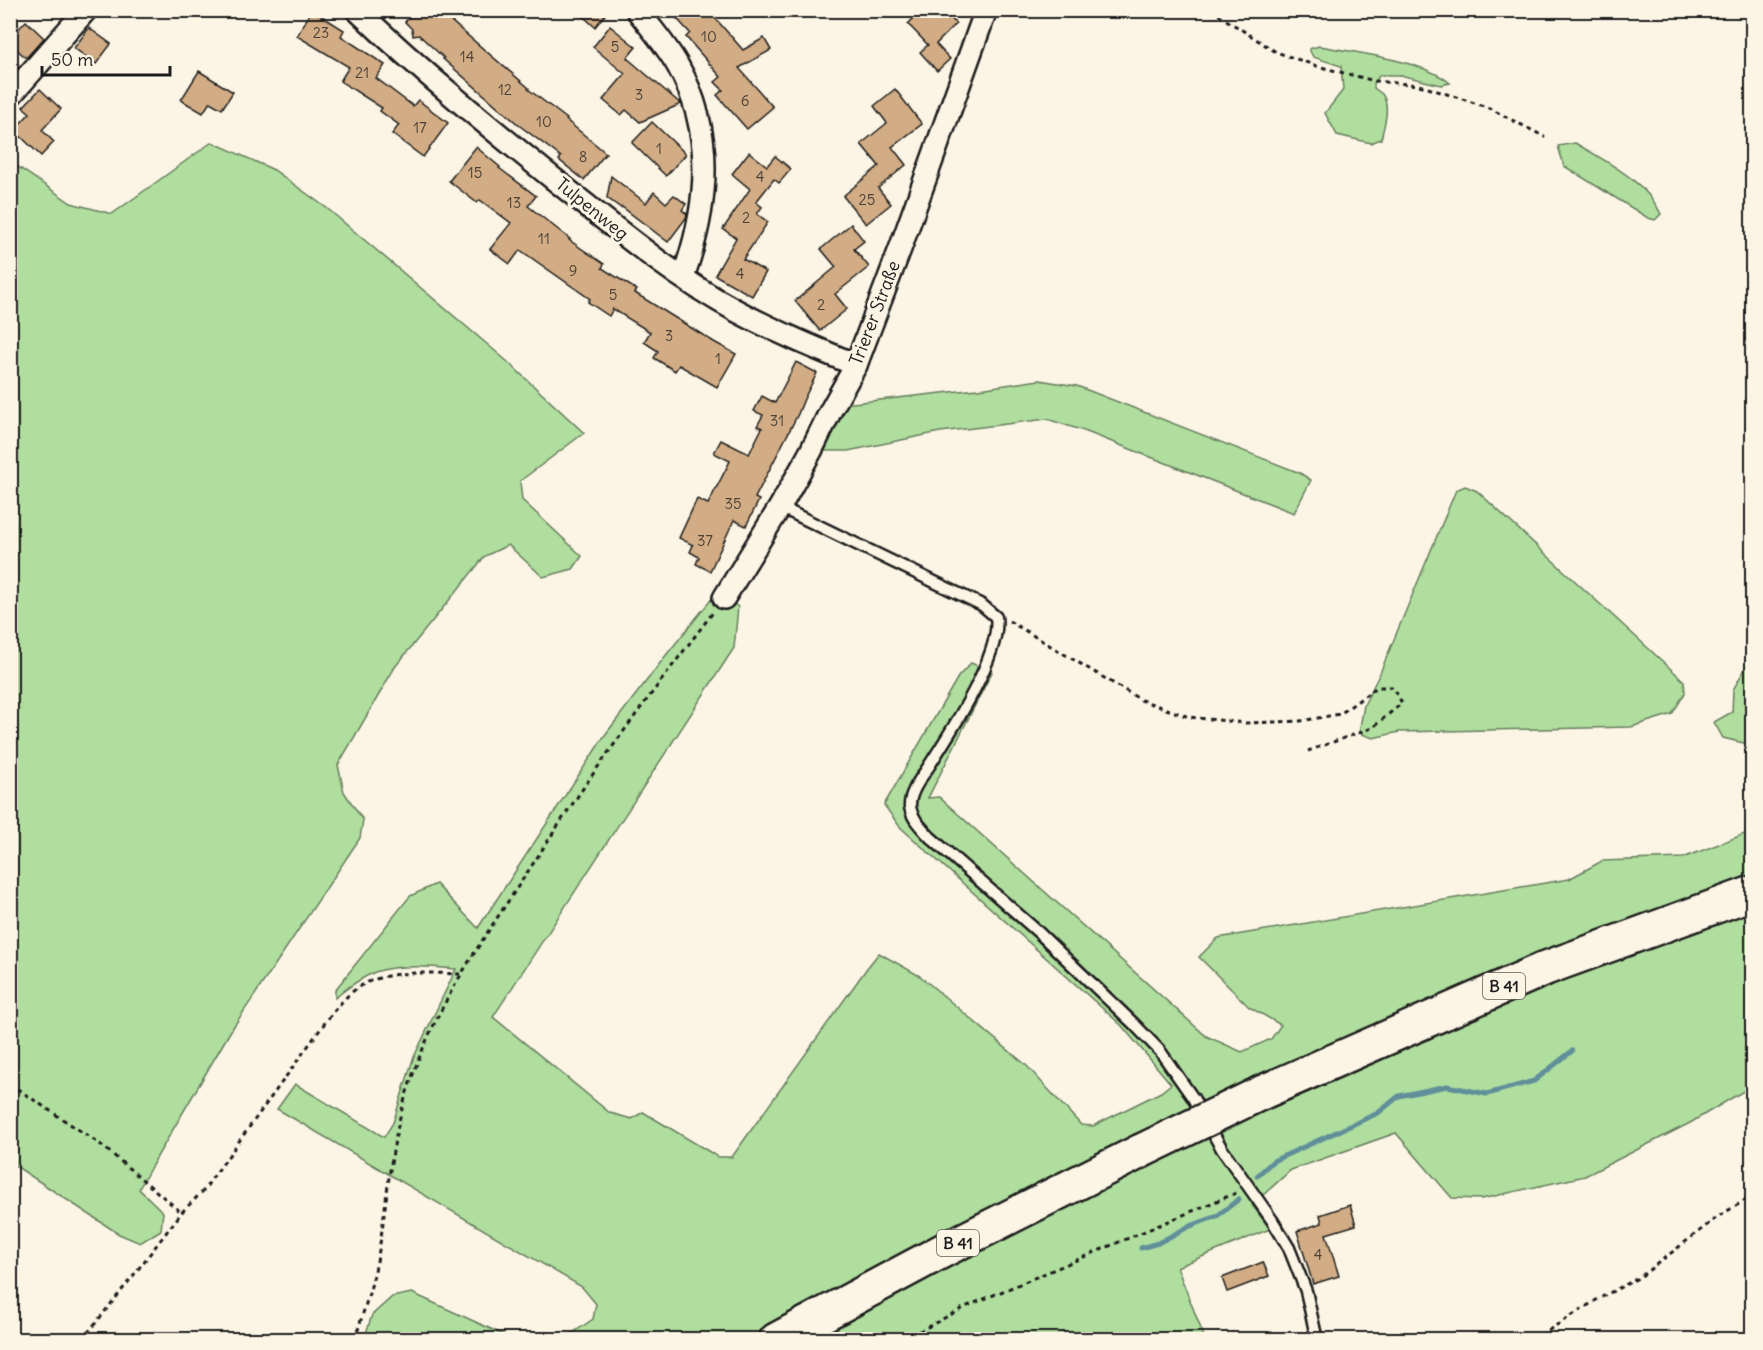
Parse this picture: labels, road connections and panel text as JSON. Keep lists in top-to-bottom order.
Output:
{
  "streets": {
    "highway": ["B 41"],
    "street": ["Tulpenweg", "Trierer Straße"]
  },
  "crossings": [
    ["Tulpenweg", "Trierer Straße"]
  ],
  "house_numbers": [
    "23",
    "10",
    "5",
    "14",
    "21",
    "12",
    "3",
    "6",
    "10",
    "17",
    "1",
    "8",
    "15",
    "4",
    "25",
    "13",
    "2",
    "11",
    "9",
    "4",
    "5",
    "2",
    "3",
    "1",
    "31",
    "35",
    "37",
    "4"
  ],
  "scale_bar": "50 m"
}
